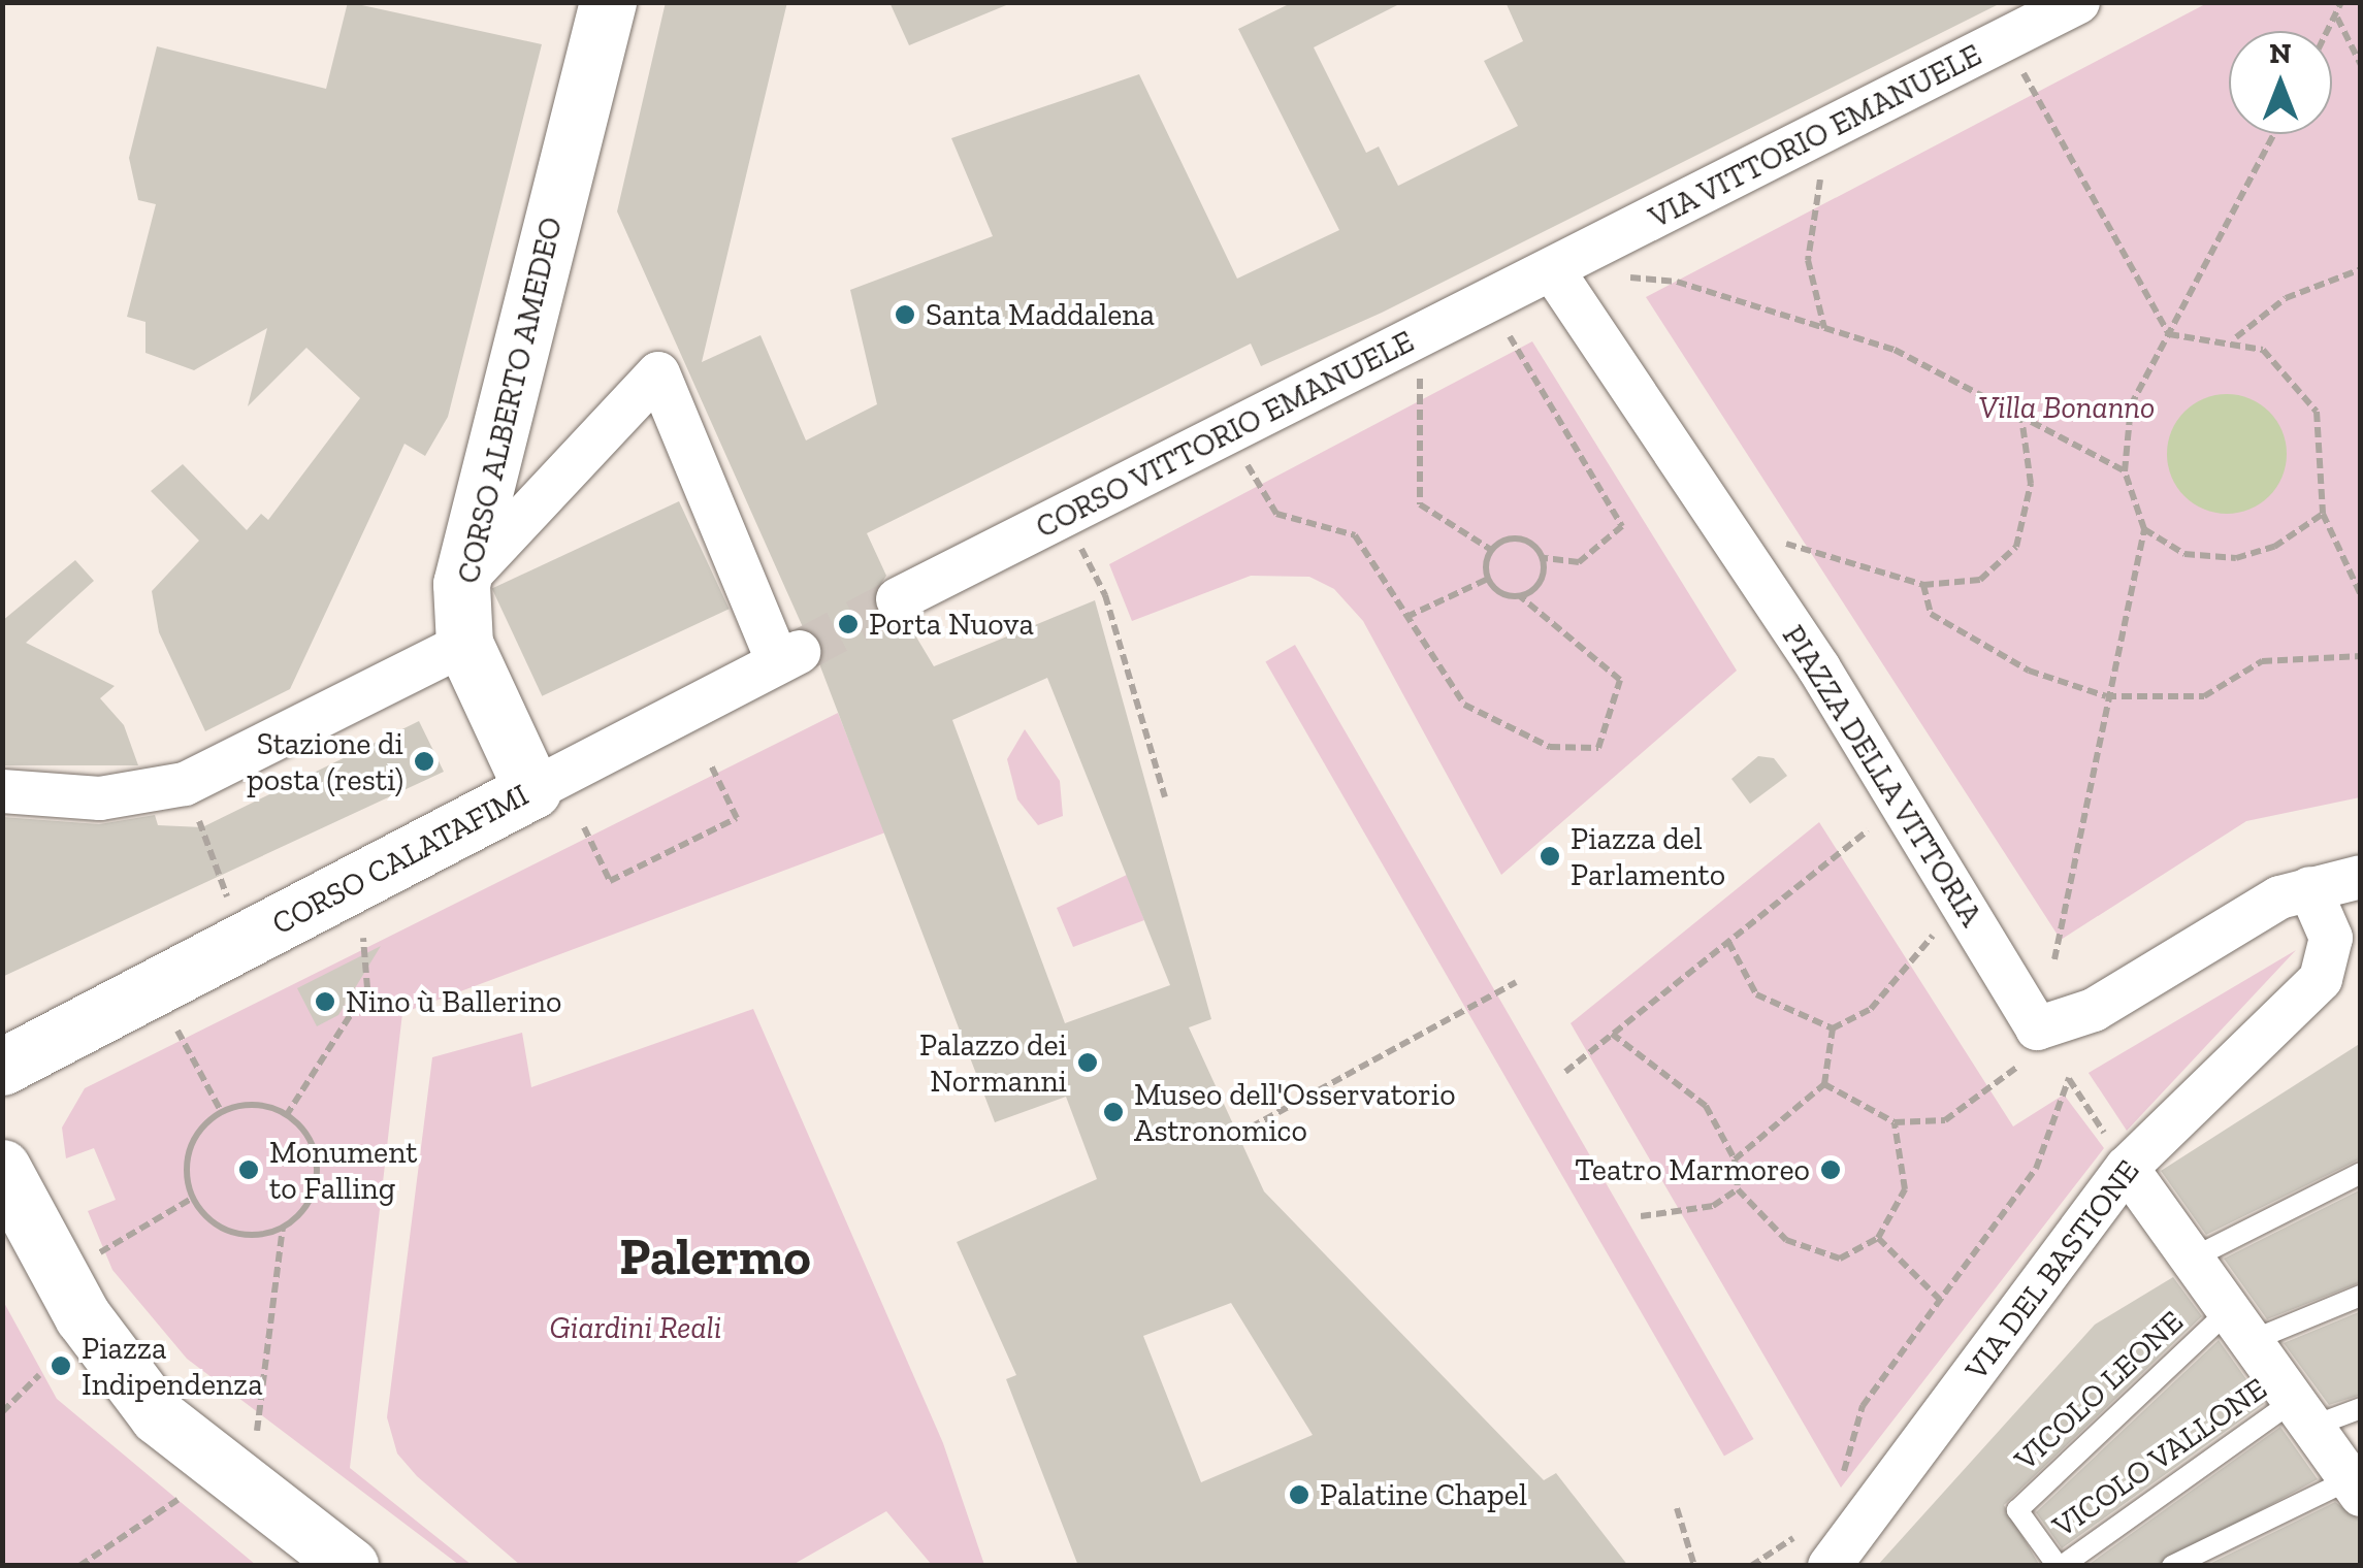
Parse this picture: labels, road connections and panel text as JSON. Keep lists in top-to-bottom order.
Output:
{
  "streets": {
    "street": [
      "VIA VITTORIO EMANUELE",
      "CORSO ALBERTO AMEDEO",
      "CORSO VITTORIO EMANUELE",
      "PIAZZA DELLA VITTORIA",
      "CORSO CALATAFIMI",
      "VIA DEL BASTIONE"
    ],
    "lane": ["VICOLO LEONE", "VICOLO VALLONE"]
  },
  "crossings": [
    ["VIA VITTORIO EMANUELE", "CORSO VITTORIO EMANUELE"],
    ["VIA VITTORIO EMANUELE", "PIAZZA DELLA VITTORIA"],
    ["CORSO ALBERTO AMEDEO", "CORSO CALATAFIMI"],
    ["CORSO VITTORIO EMANUELE", "PIAZZA DELLA VITTORIA"],
    ["PIAZZA DELLA VITTORIA", "VIA DEL BASTIONE"],
    ["VICOLO LEONE", "VICOLO VALLONE"]
  ],
  "districts": ["Palermo"],
  "parks": ["Villa Bonanno", "Giardini Reali"],
  "places": [
    "Santa Maddalena",
    "Porta Nuova",
    "Stazione di posta (resti)",
    "Piazza del Parlamento",
    "Nino ù Ballerino",
    "Palazzo dei Normanni",
    "Museo dell'Osservatorio Astronomico",
    "Monument to Falling",
    "Teatro Marmoreo",
    "Piazza Indipendenza",
    "Palatine Chapel"
  ],
  "north": "top"
}
